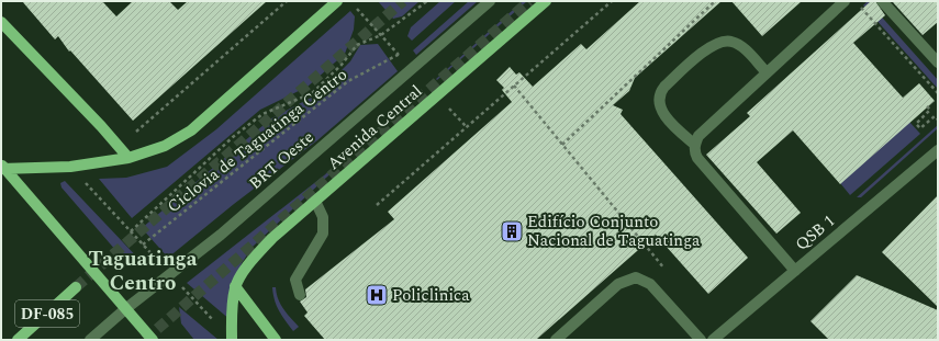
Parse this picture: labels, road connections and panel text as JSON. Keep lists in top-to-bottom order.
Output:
{
  "streets": {
    "main road": ["Avenida Central", "DF-085"],
    "street": ["BRT Oeste", "QSB 1"],
    "path": ["Ciclovia de Taguatinga Centro"]
  },
  "districts": ["Taguatinga Centro"],
  "places": {
    "building": ["Edifício Conjunto Nacional de Taguatinga"],
    "hospital": ["Policlinica"]
  }
}
